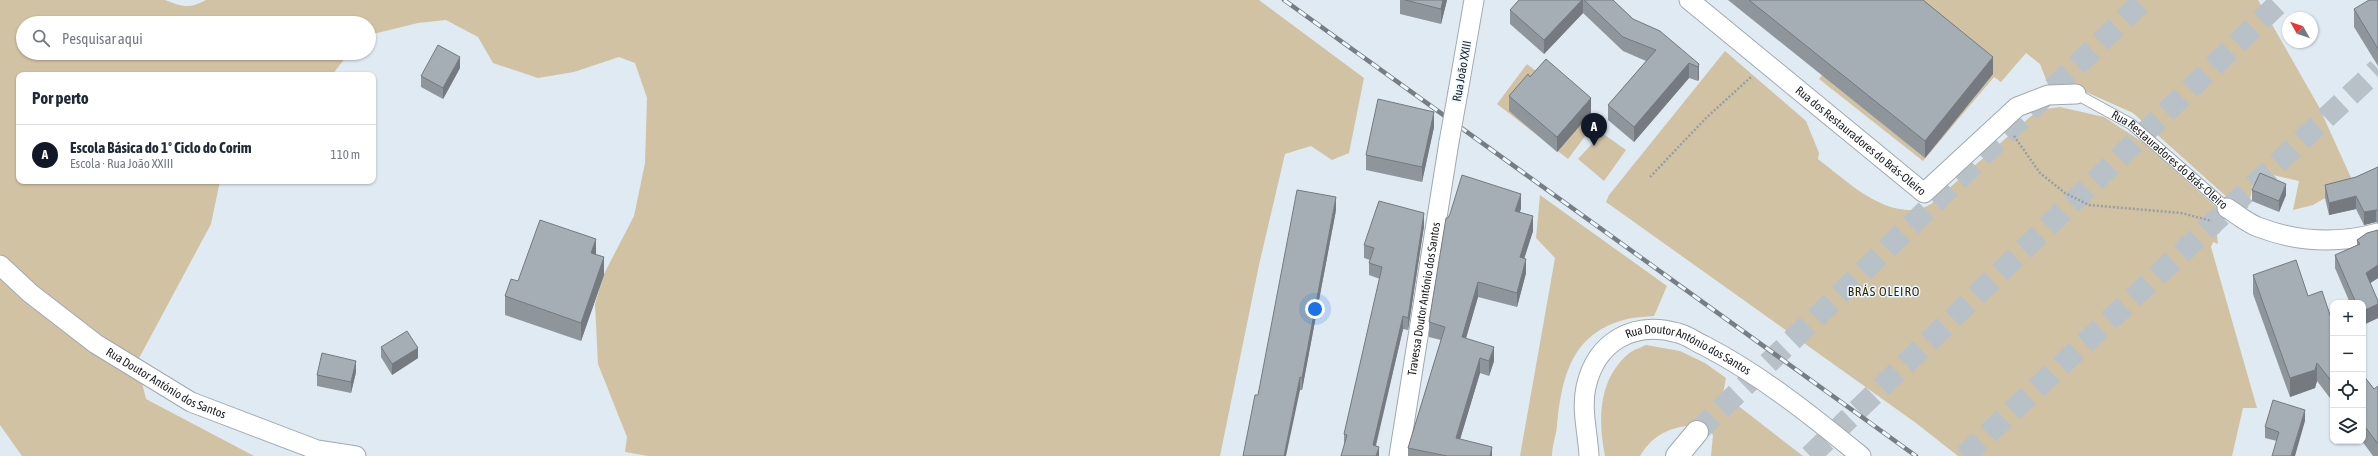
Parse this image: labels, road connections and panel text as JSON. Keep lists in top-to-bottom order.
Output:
{
  "streets": {
    "street": [
      "Rua João XXIII",
      "Rua dos Restauradores do Brás-Oleiro",
      "Rua Restauradores do Brás-Oleiro",
      "Travessa Doutor António dos Santos",
      "Rua Doutor António dos Santos"
    ]
  },
  "crossings": [
    ["Rua João XXIII", "Travessa Doutor António dos Santos"],
    ["Rua dos Restauradores do Brás-Oleiro", "Rua Restauradores do Brás-Oleiro"]
  ],
  "districts": ["BRÁS OLEIRO"],
  "north": "top left",
  "page": {
    "search": "Pesquisar aqui",
    "heading": "Por perto",
    "pins": "A",
    "list": [
      {
        "mark": "A",
        "name": "Escola Básica do 1º Ciclo do Corim",
        "note": "Escola · Rua João XXIII",
        "value": "110 m"
      }
    ],
    "map_buttons": ["+", "−"]
  }
}
